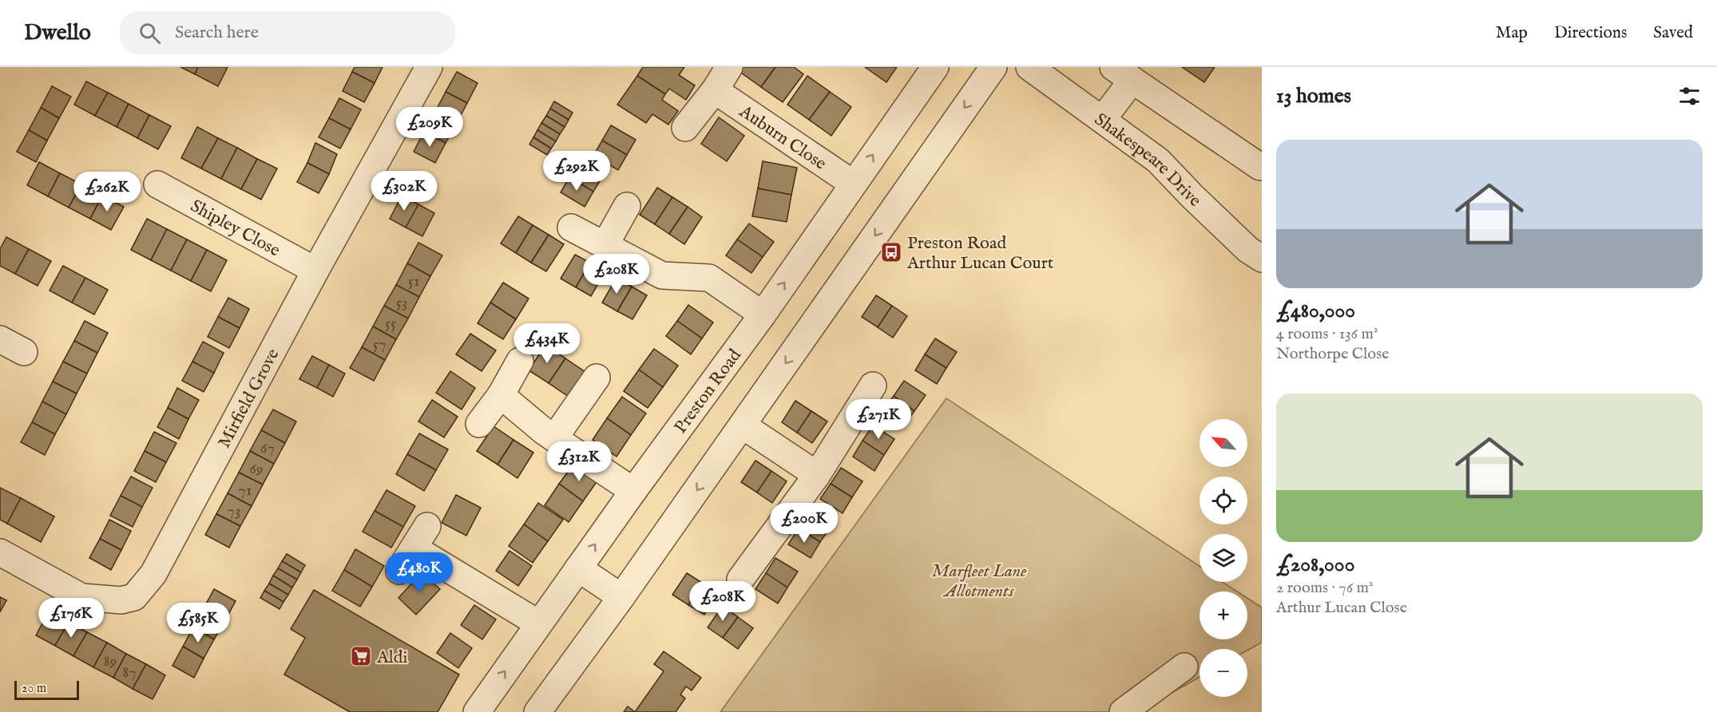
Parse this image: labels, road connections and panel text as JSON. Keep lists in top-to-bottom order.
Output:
{
  "streets": {
    "street": [
      "Auburn Close",
      "Shakespeare Drive",
      "Shipley Close",
      "Preston Road",
      "Mirfield Grove"
    ]
  },
  "crossings": [
    ["Auburn Close", "Preston Road"],
    ["Shipley Close", "Mirfield Grove"]
  ],
  "parks": ["Marfleet Lane Allotments"],
  "places": {
    "bus stop": ["Preston Road Arthur Lucan Court"],
    "supermarket": ["Aldi"]
  },
  "house_numbers": [
    "51",
    "53",
    "55",
    "57",
    "67",
    "69",
    "71",
    "73",
    "89",
    "87"
  ],
  "scale_bar": "20 m",
  "north": "top left",
  "page": {
    "header": "Dwello",
    "search": "Search here",
    "nav": ["Map", "Directions", "Saved"],
    "heading": "13 homes",
    "price": [
      "£209K",
      "£292K",
      "£302K",
      "£262K",
      "£208K",
      "£434K",
      "£271K",
      "£312K",
      "£200K",
      "£480K",
      "£208K",
      "£176K",
      "£585K"
    ],
    "list": [
      {
        "name": "£480,000",
        "note": "4 rooms · 136 m² · Northorpe Close"
      },
      {
        "name": "£208,000",
        "note": "2 rooms · 76 m² · Arthur Lucan Close"
      }
    ],
    "map_buttons": ["+", "−"],
    "scale": "20 m"
  }
}
